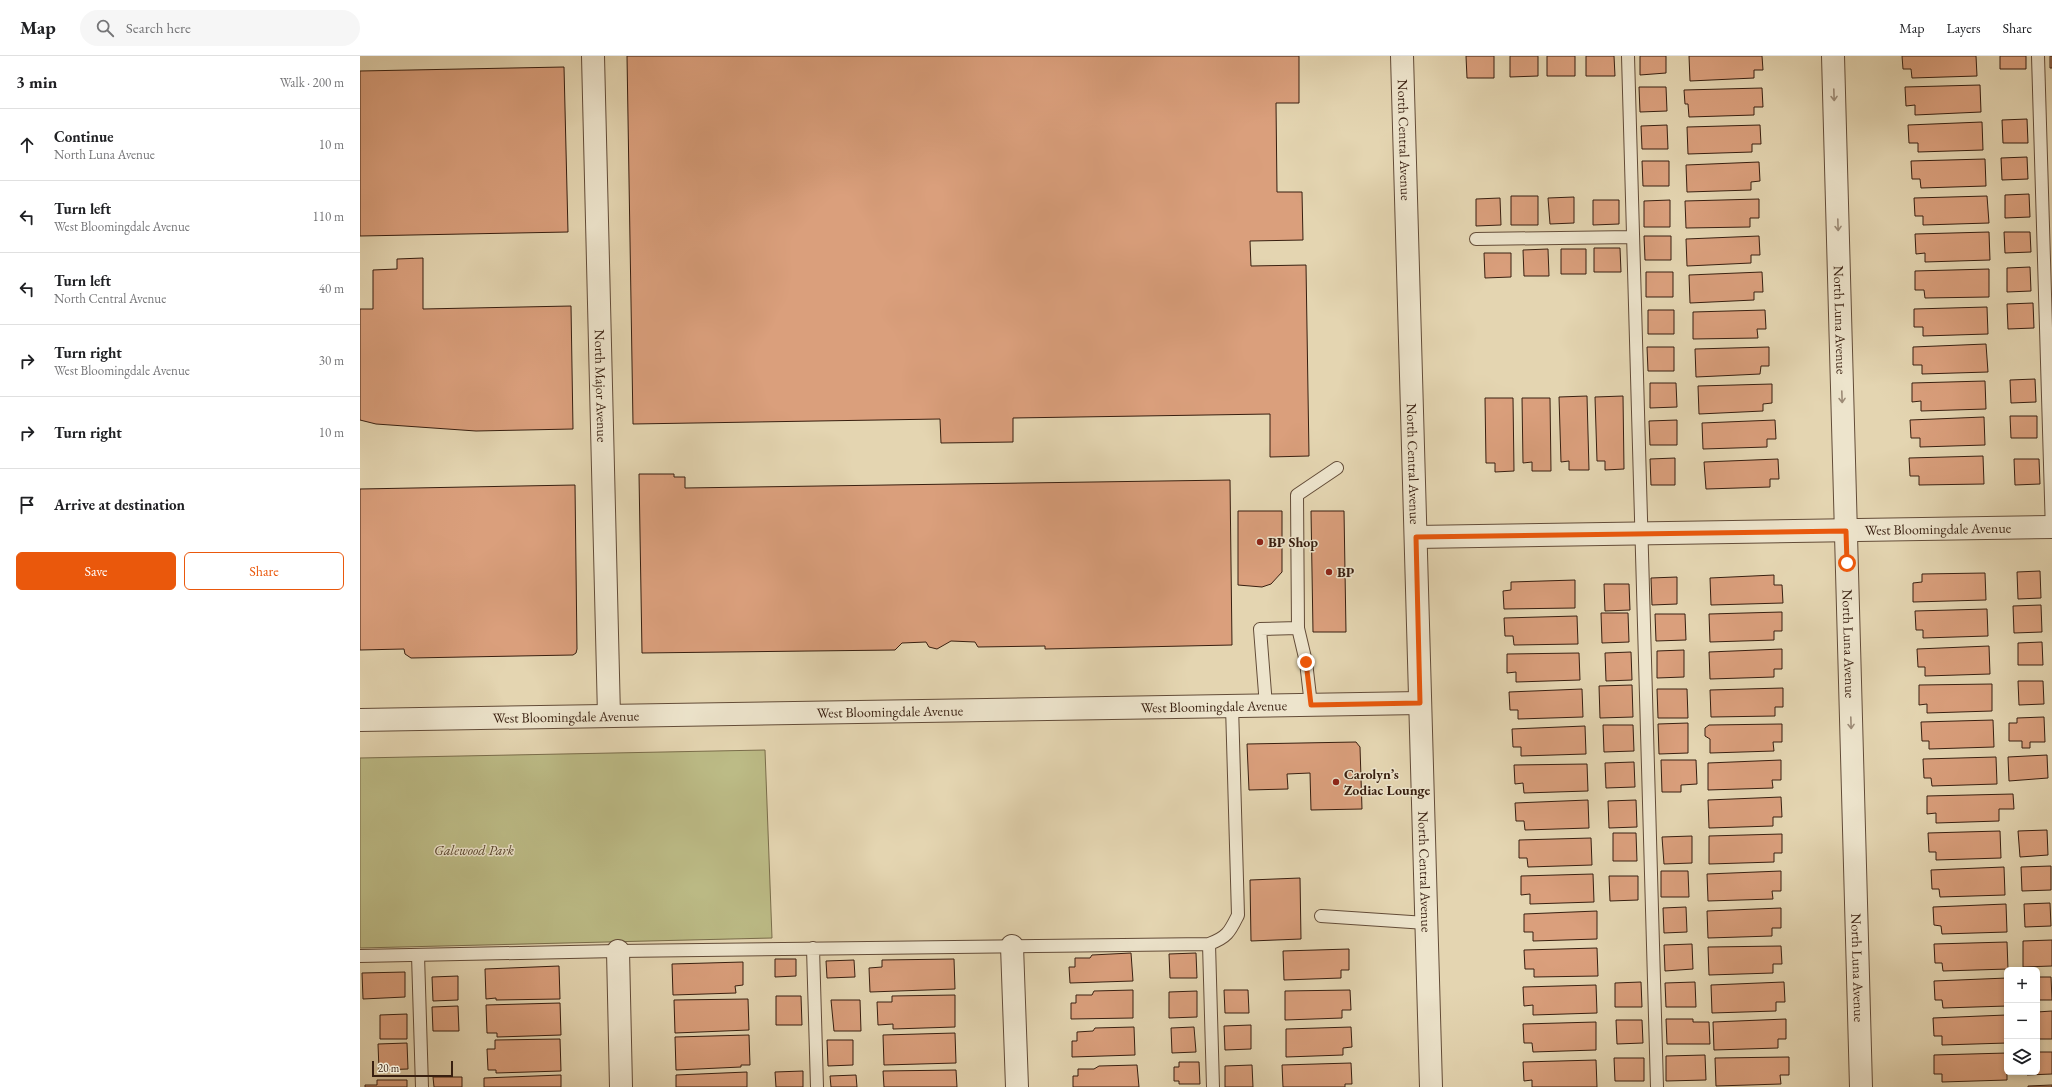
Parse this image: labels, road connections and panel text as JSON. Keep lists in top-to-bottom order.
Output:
{
  "streets": {
    "street": [
      "North Central Avenue",
      "North Luna Avenue",
      "North Major Avenue",
      "West Bloomingdale Avenue"
    ]
  },
  "crossings": [
    ["North Central Avenue", "West Bloomingdale Avenue"],
    ["North Luna Avenue", "West Bloomingdale Avenue"],
    ["North Major Avenue", "West Bloomingdale Avenue"]
  ],
  "one_way": ["North Luna Avenue"],
  "parks": ["Galewood Park"],
  "places": ["BP Shop", "BP", "Carolyn’s Zodiac Lounge"],
  "scale_bar": "20 m",
  "page": {
    "header": "Map",
    "search": "Search here",
    "nav": ["Map", "Layers", "Share"],
    "heading": ["3 min", "Walk · 200 m"],
    "list": [
      ["Continue", "North Luna Avenue", "10 m"],
      ["Turn left", "West Bloomingdale Avenue", "110 m"],
      ["Turn left", "North Central Avenue", "40 m"],
      ["Turn right", "West Bloomingdale Avenue", "30 m"],
      ["Turn right", "10 m"],
      "Arrive at destination"
    ],
    "buttons": ["Save", "Share"],
    "map_buttons": ["+", "−"],
    "scale": "20 m"
  }
}
